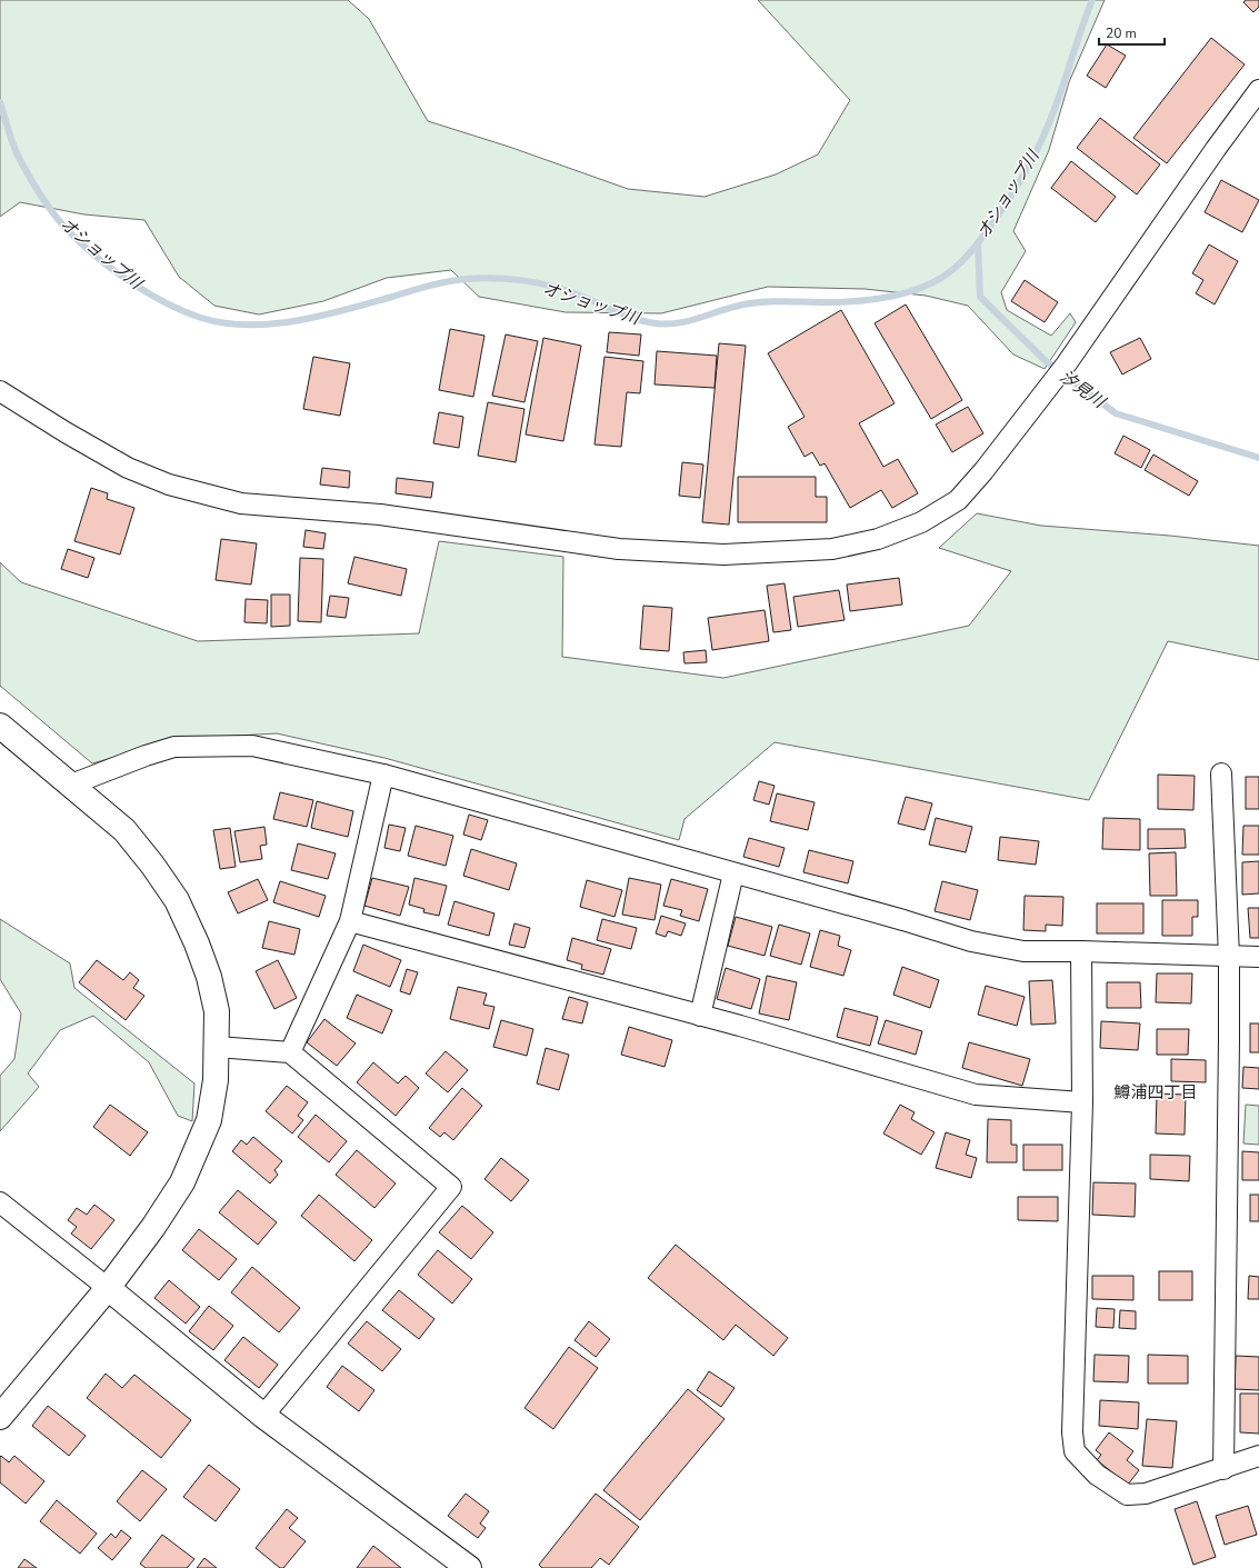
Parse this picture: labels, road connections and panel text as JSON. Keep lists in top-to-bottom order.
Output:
{
  "districts": ["鱒浦四丁目"],
  "water": ["オショップ川", "汐見川"],
  "scale_bar": "20 m"
}
